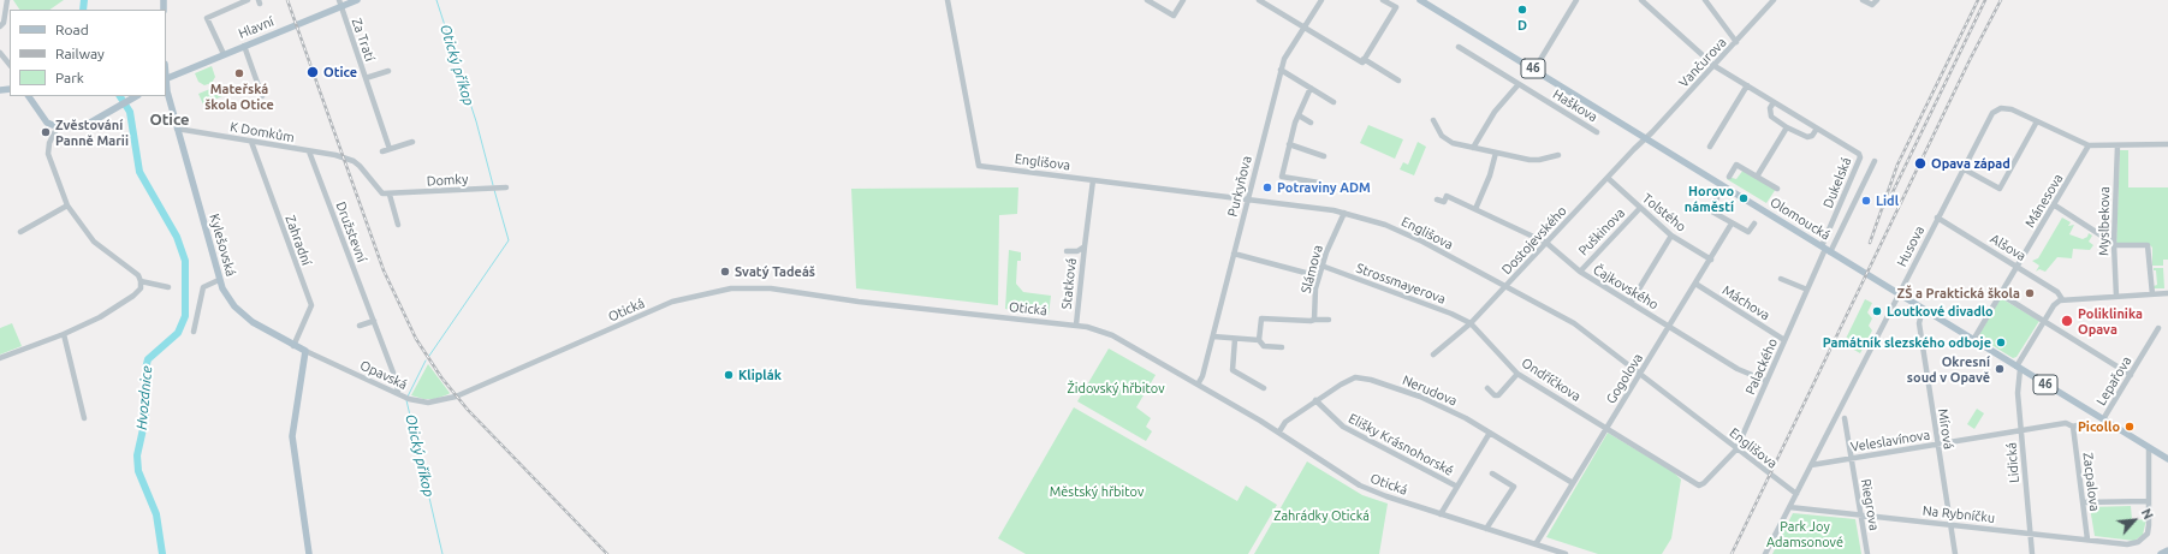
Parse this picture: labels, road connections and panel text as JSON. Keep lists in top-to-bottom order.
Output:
{
  "streets": {
    "main road": [
      "Hlavní",
      "46",
      "Olomoucká",
      "Kylešovská"
    ],
    "street": [
      "Za Tratí",
      "Vančurova",
      "Haškova",
      "K Domkům",
      "Englišova",
      "Domky",
      "Dukelská",
      "Purkyňova",
      "Mánesova",
      "Tolstého",
      "Myslbekova",
      "Družstevní",
      "Puškinova",
      "Zahradní",
      "Dostojevského",
      "Husova",
      "Alšova",
      "Slámova",
      "Statková",
      "Strossmayerova",
      "Čajkovského",
      "Máchova",
      "Otická",
      "Palackého",
      "Opavská",
      "Gogolova",
      "Ondříčkova",
      "Lepařova",
      "Nerudova",
      "Mírová",
      "Veleslavínova",
      "Elišky Krásnohorské",
      "Lidická",
      "Zacpalova",
      "Riegrova",
      "Na Rybníčku"
    ]
  },
  "crossings": [
    ["Hlavní", "Za Tratí"],
    ["Vančurova", "Olomoucká"],
    ["Vančurova", "Dostojevského"],
    ["K Domkům", "Domky"],
    ["K Domkům", "Družstevní"],
    ["K Domkům", "Zahradní"],
    ["K Domkům", "Kylešovská"],
    ["Englišova", "Purkyňova"],
    ["Englišova", "Dostojevského"],
    ["Englišova", "Husova"],
    ["Englišova", "Slámova"],
    ["Englišova", "Palackého"],
    ["Englišova", "Gogolova"],
    ["Dukelská", "Olomoucká"],
    ["Dukelská", "Palackého"],
    ["Purkyňova", "Otická"],
    ["Mánesova", "Olomoucká"],
    ["Mánesova", "Alšova"],
    ["Tolstého", "Puškinova"],
    ["Tolstého", "Dostojevského"],
    ["Tolstého", "Gogolova"],
    ["Olomoucká", "Dostojevského"],
    ["Olomoucká", "Husova"],
    ["Olomoucká", "Palackého"],
    ["Olomoucká", "Lepařova"],
    ["Olomoucká", "Mírová"],
    ["Olomoucká", "Lidická"],
    ["Družstevní", "Opavská"],
    ["Puškinova", "Čajkovského"],
    ["Zahradní", "Kylešovská"],
    ["Dostojevského", "Strossmayerova"],
    ["Dostojevského", "Čajkovského"],
    ["Dostojevského", "Ondříčkova"],
    ["Kylešovská", "Opavská"],
    ["Husova", "Alšova"],
    ["Husova", "Veleslavínova"],
    ["Husova", "Na Rybníčku"],
    ["Slámova", "Strossmayerova"],
    ["Statková", "Otická"],
    ["Strossmayerova", "Ondříčkova"],
    ["Čajkovského", "Palackého"],
    ["Čajkovského", "Gogolova"],
    ["Máchova", "Palackého"],
    ["Máchova", "Gogolova"],
    ["Otická", "Opavská"],
    ["Otická", "Gogolova"],
    ["Otická", "Nerudova"],
    ["Palackého", "Ondříčkova"],
    ["Gogolova", "Ondříčkova"],
    ["Gogolova", "Nerudova"],
    ["Nerudova", "Elišky Krásnohorské"],
    ["Mírová", "Veleslavínova"],
    ["Mírová", "Na Rybníčku"],
    ["Veleslavínova", "Lidická"],
    ["Veleslavínova", "Zacpalova"],
    ["Veleslavínova", "Riegrova"],
    ["Lidická", "Na Rybníčku"],
    ["Zacpalova", "Na Rybníčku"],
    ["Riegrova", "Na Rybníčku"]
  ],
  "districts": ["Otice"],
  "water": ["Otický příkop", "Hvozdnice"],
  "parks": [
    "Židovský hřbitov",
    "Městský hřbitov",
    "Zahrádky Otická",
    "Park Joy Adamsonové"
  ],
  "places": [
    "D",
    "Otice",
    "Mateřská škola Otice",
    "Zvěstování Panně Marii",
    "Opava západ",
    "Potraviny ADM",
    "Horovo náměstí",
    "Lidl",
    "Svatý Tadeáš",
    "ZŠ a Praktická škola",
    "Loutkové divadlo",
    "Poliklinika Opava",
    "Památník slezského odboje",
    "Okresní soud v Opavě",
    "Kliplák",
    "Picollo"
  ],
  "legend": ["Road", "Railway", "Park"],
  "north": "top right"
}
